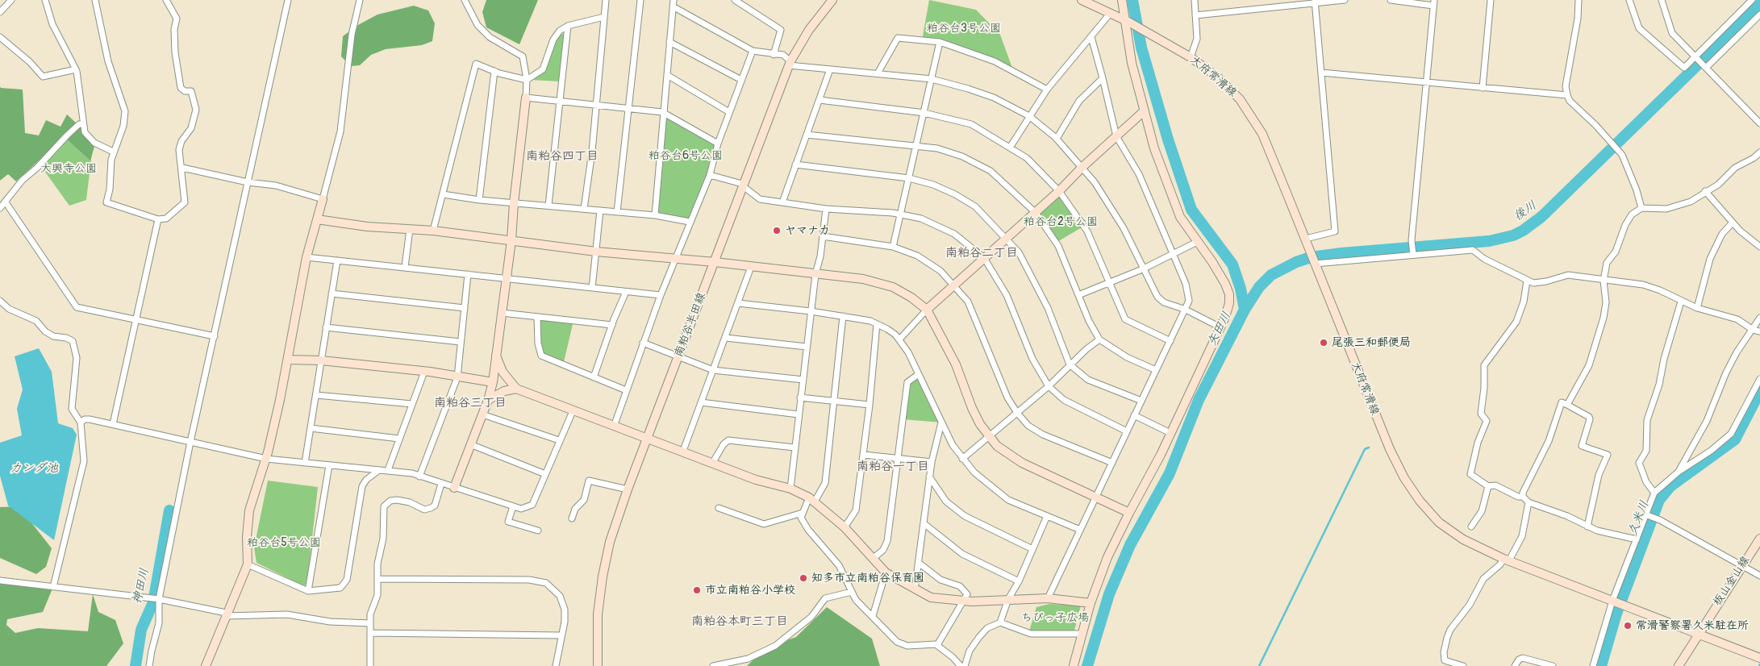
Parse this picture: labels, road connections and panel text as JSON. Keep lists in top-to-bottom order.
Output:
{
  "streets": {
    "street": ["大府常滑線", "南粕谷半田線", "板山金山線"]
  },
  "crossings": [
    ["大府常滑線", "板山金山線"]
  ],
  "districts": [
    "南粕谷四丁目",
    "南粕谷二丁目",
    "南粕谷三丁目",
    "南粕谷一丁目",
    "南粕谷本町三丁目"
  ],
  "water": [
    "後川",
    "矢田川",
    "カンダ池",
    "久米川",
    "神田川"
  ],
  "parks": [
    "粕谷台3号公園",
    "粕谷台6号公園",
    "大興寺公園",
    "粕谷台2号公園",
    "粕谷台5号公園",
    "ちびっ子広場"
  ],
  "places": [
    "ヤマナカ",
    "尾張三和郵便局",
    "知多市立南粕谷保育園",
    "市立南粕谷小学校",
    "常滑警察署久米駐在所"
  ]
}
